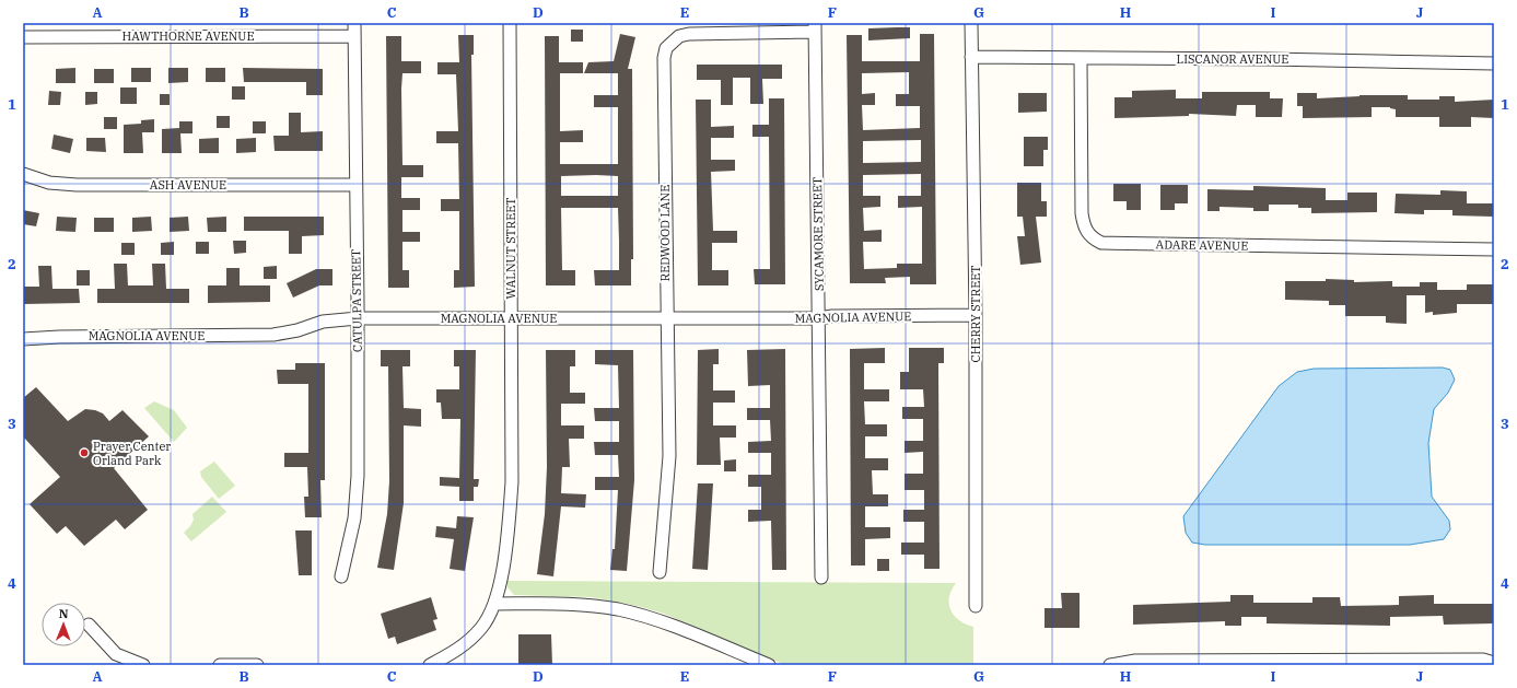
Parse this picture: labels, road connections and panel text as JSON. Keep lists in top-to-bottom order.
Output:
{
  "streets": {
    "street": [
      "HAWTHORNE AVENUE",
      "LISCANOR AVENUE",
      "ASH AVENUE",
      "REDWOOD LANE",
      "SYCAMORE STREET",
      "ADARE AVENUE",
      "WALNUT STREET",
      "CATULPA STREET",
      "CHERRY STREET",
      "MAGNOLIA AVENUE"
    ]
  },
  "crossings": [
    ["HAWTHORNE AVENUE", "CATULPA STREET"],
    ["LISCANOR AVENUE", "ADARE AVENUE"],
    ["LISCANOR AVENUE", "CHERRY STREET"],
    ["ASH AVENUE", "CATULPA STREET"],
    ["REDWOOD LANE", "SYCAMORE STREET"],
    ["REDWOOD LANE", "MAGNOLIA AVENUE"],
    ["SYCAMORE STREET", "MAGNOLIA AVENUE"],
    ["WALNUT STREET", "MAGNOLIA AVENUE"],
    ["CATULPA STREET", "MAGNOLIA AVENUE"],
    ["CHERRY STREET", "MAGNOLIA AVENUE"]
  ],
  "places": ["Prayer Center Orland Park"],
  "north": "top",
  "grid": {
    "columns": [
      "A",
      "B",
      "C",
      "D",
      "E",
      "F",
      "G",
      "H",
      "I",
      "J"
    ],
    "rows": [
      "1",
      "2",
      "3",
      "4"
    ]
  }
}
